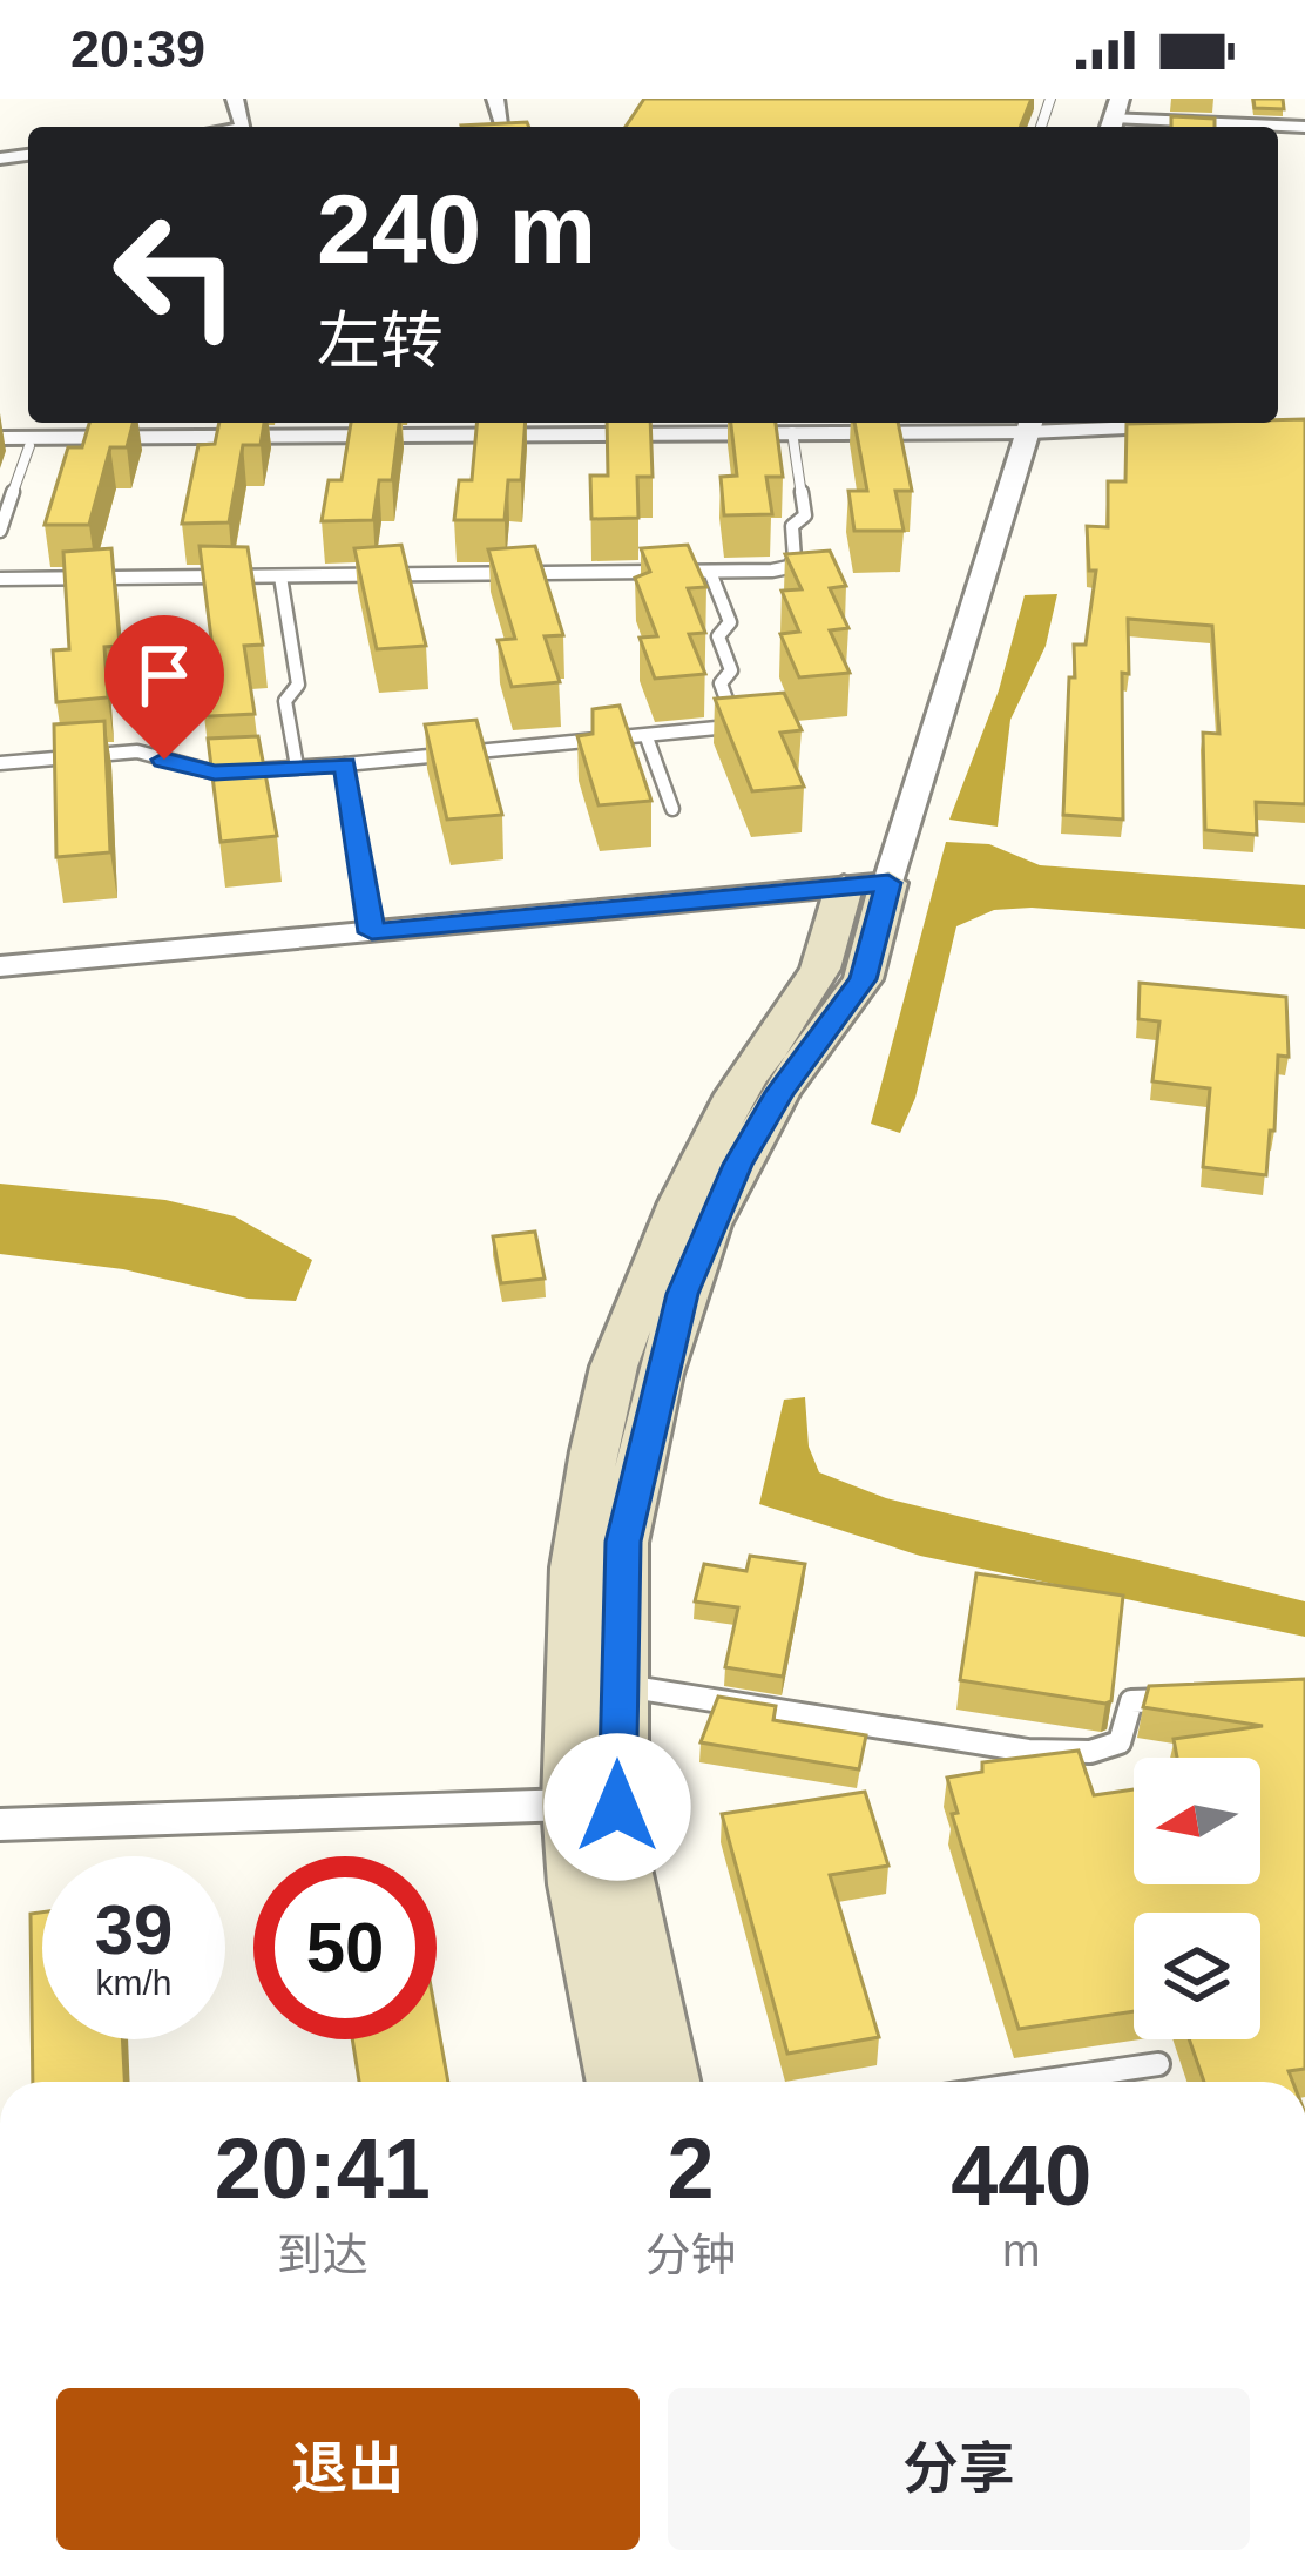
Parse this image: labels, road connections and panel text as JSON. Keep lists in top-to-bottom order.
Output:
{
  "north": "left",
  "page": {
    "status": "20:39",
    "turn": ["240 m", "左转"],
    "speed": "39 km/h",
    "limit": "50",
    "eta": [
      "20:41",
      "到达",
      "2",
      "分钟",
      "440",
      "m"
    ],
    "buttons": ["退出", "分享"]
  }
}
